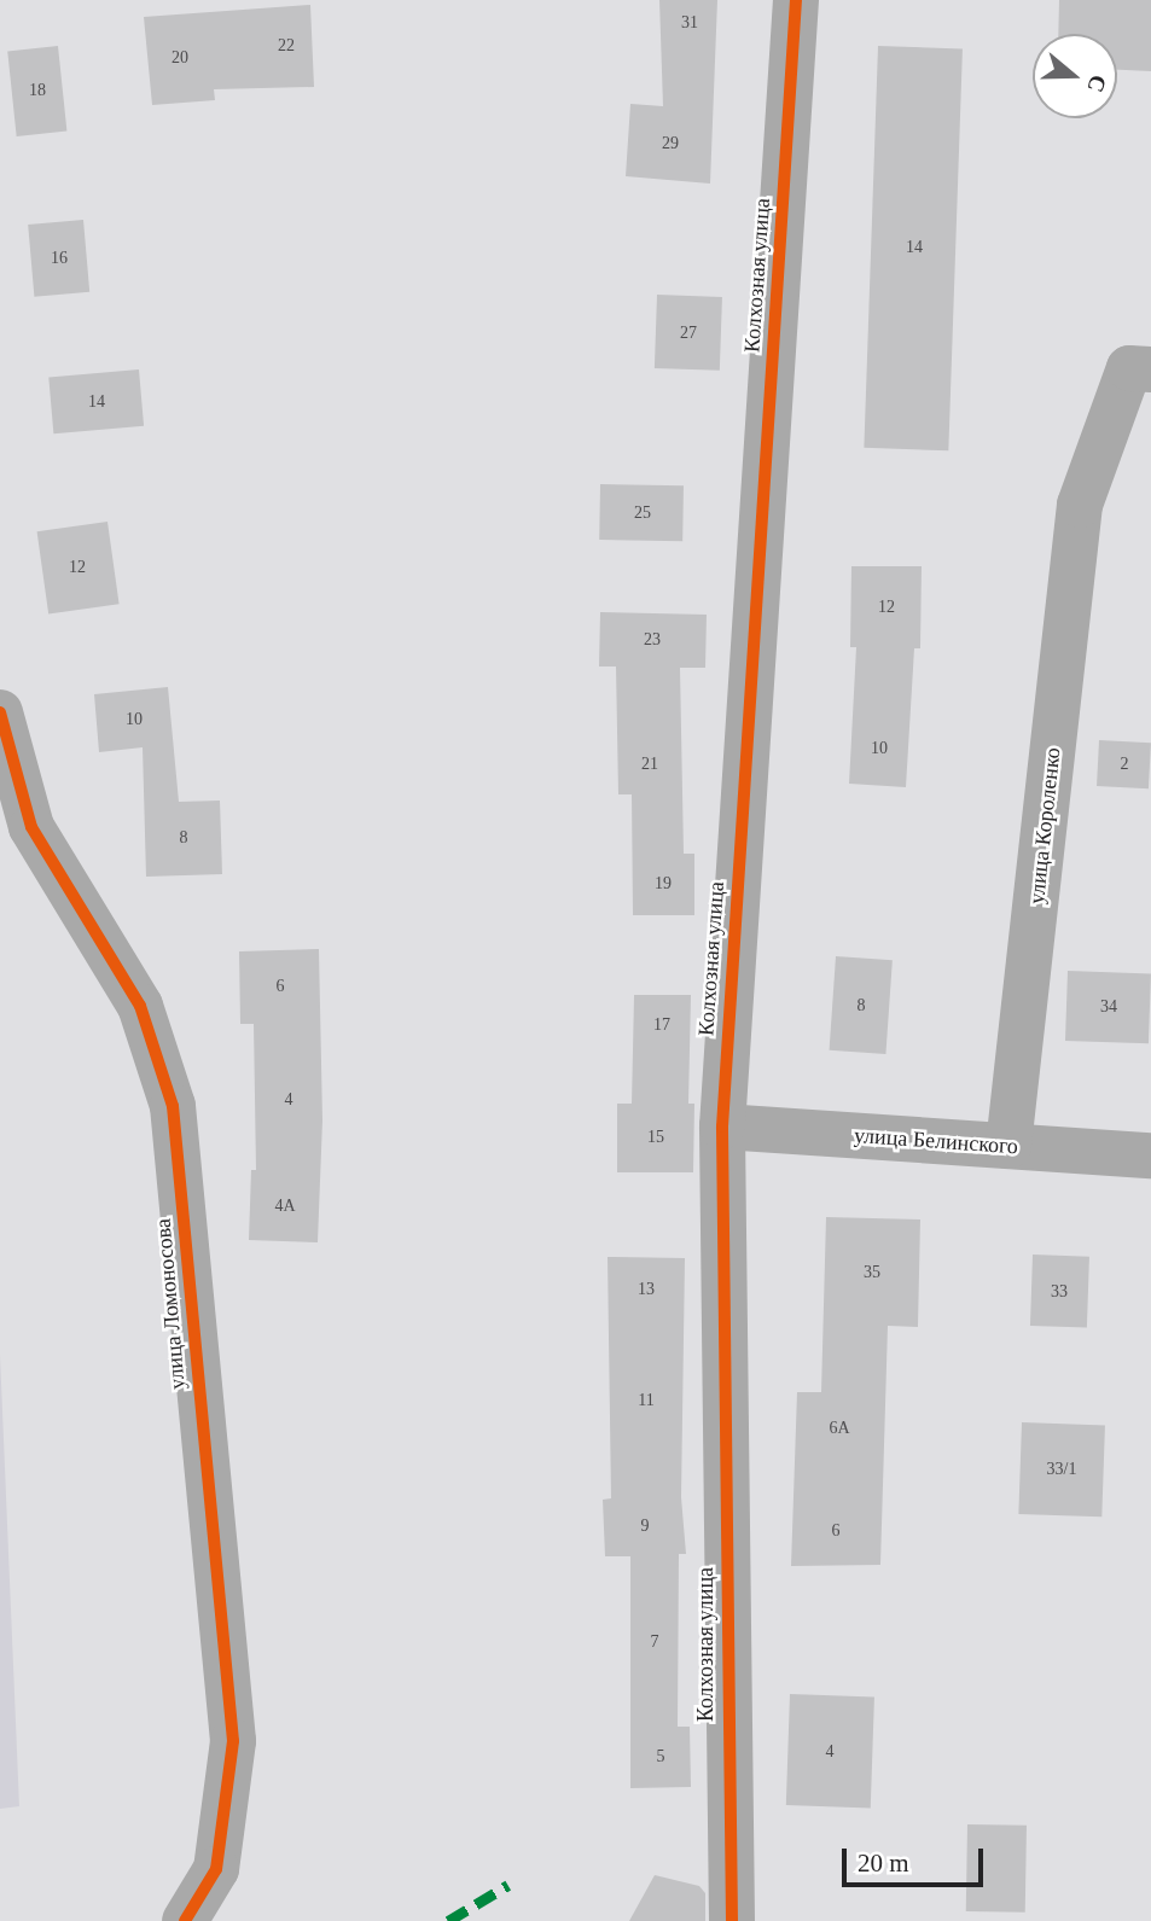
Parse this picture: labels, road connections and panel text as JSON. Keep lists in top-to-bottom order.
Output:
{
  "streets": {
    "street": [
      "Колхозная улица",
      "улица Короленко",
      "улица Белинского",
      "улица Ломоносова"
    ]
  },
  "crossings": [
    ["Колхозная улица", "улица Белинского"],
    ["улица Короленко", "улица Белинского"]
  ],
  "house_numbers": [
    "31",
    "22",
    "20",
    "18",
    "29",
    "14",
    "16",
    "27",
    "14",
    "25",
    "12",
    "12",
    "23",
    "10",
    "10",
    "21",
    "2",
    "8",
    "19",
    "6",
    "8",
    "34",
    "17",
    "4",
    "15",
    "4А",
    "35",
    "13",
    "33",
    "11",
    "6А",
    "33/1",
    "9",
    "6",
    "7",
    "4",
    "5"
  ],
  "scale_bar": "20 m",
  "north": "right"
}
